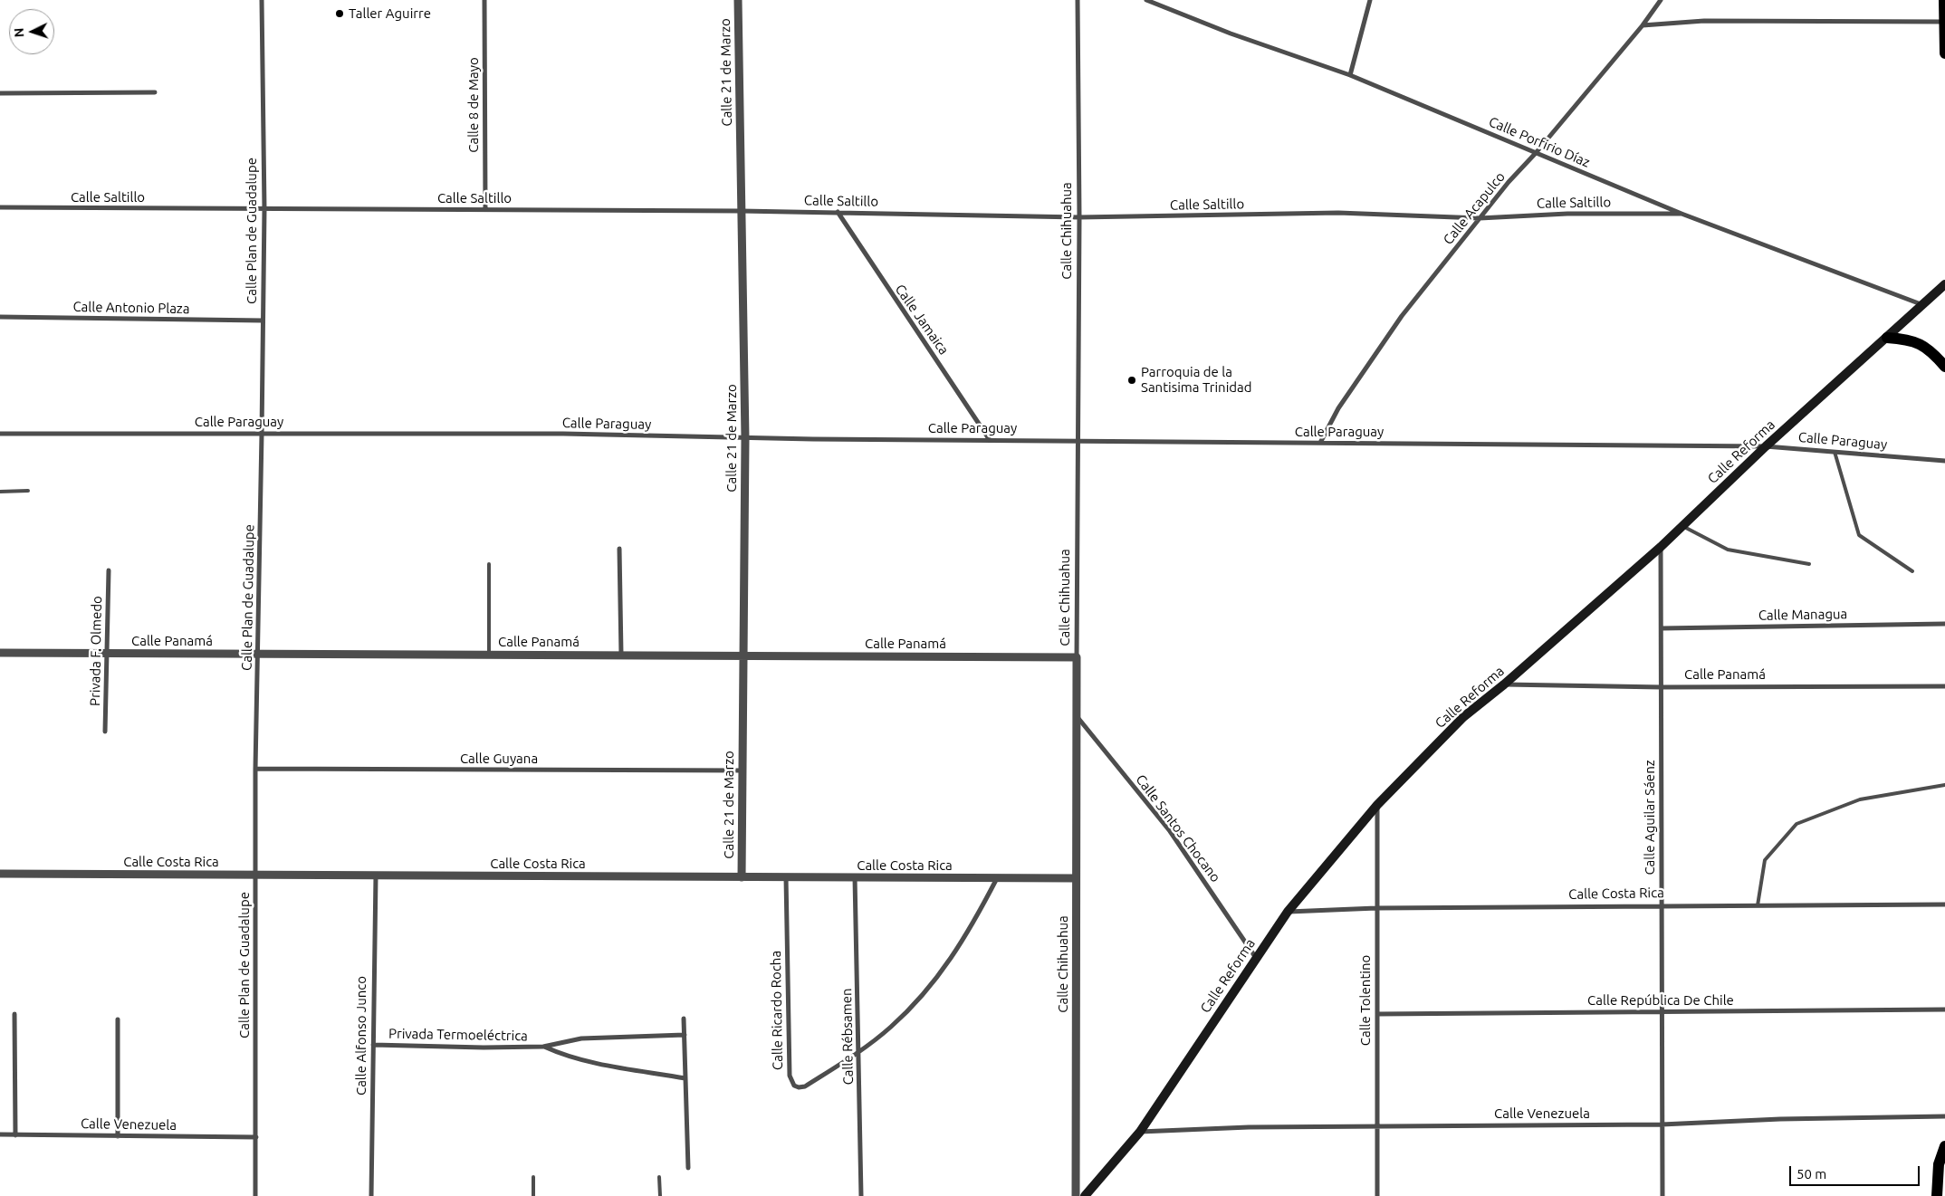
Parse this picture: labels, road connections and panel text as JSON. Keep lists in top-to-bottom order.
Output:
{
  "streets": {
    "main road": ["Calle Reforma"],
    "street": [
      "Calle 21 de Marzo",
      "Calle 8 de Mayo",
      "Calle Porfirio Díaz",
      "Calle Saltillo",
      "Calle Acapulco",
      "Calle Plan de Guadalupe",
      "Calle Chihuahua",
      "Calle Antonio Plaza",
      "Calle Jamaica",
      "Calle Paraguay",
      "Calle Managua",
      "Calle Panamá",
      "Privada F. Olmedo",
      "Calle Guyana",
      "Calle Aguilar Sáenz",
      "Calle Santos Chocano",
      "Calle Costa Rica",
      "Calle Tolentino",
      "Calle República De Chile",
      "Calle Ricardo Rocha",
      "Privada Termoeléctrica",
      "Calle Alfonso Junco",
      "Calle Rébsamen",
      "Calle Venezuela"
    ]
  },
  "crossings": [
    ["Calle 21 de Marzo", "Calle Saltillo"],
    ["Calle 21 de Marzo", "Calle Paraguay"],
    ["Calle 21 de Marzo", "Calle Panamá"],
    ["Calle 21 de Marzo", "Calle Guyana"],
    ["Calle 21 de Marzo", "Calle Costa Rica"],
    ["Calle 8 de Mayo", "Calle Saltillo"],
    ["Calle Porfirio Díaz", "Calle Saltillo"],
    ["Calle Porfirio Díaz", "Calle Acapulco"],
    ["Calle Porfirio Díaz", "Calle Reforma"],
    ["Calle Saltillo", "Calle Acapulco"],
    ["Calle Saltillo", "Calle Plan de Guadalupe"],
    ["Calle Saltillo", "Calle Chihuahua"],
    ["Calle Saltillo", "Calle Jamaica"],
    ["Calle Acapulco", "Calle Paraguay"],
    ["Calle Plan de Guadalupe", "Calle Antonio Plaza"],
    ["Calle Plan de Guadalupe", "Calle Paraguay"],
    ["Calle Plan de Guadalupe", "Calle Panamá"],
    ["Calle Plan de Guadalupe", "Calle Guyana"],
    ["Calle Plan de Guadalupe", "Calle Costa Rica"],
    ["Calle Plan de Guadalupe", "Calle Venezuela"],
    ["Calle Chihuahua", "Calle Paraguay"],
    ["Calle Chihuahua", "Calle Panamá"],
    ["Calle Chihuahua", "Calle Santos Chocano"],
    ["Calle Chihuahua", "Calle Costa Rica"],
    ["Calle Jamaica", "Calle Paraguay"],
    ["Calle Paraguay", "Calle Reforma"],
    ["Calle Reforma", "Calle Panamá"],
    ["Calle Reforma", "Calle Aguilar Sáenz"],
    ["Calle Reforma", "Calle Santos Chocano"],
    ["Calle Reforma", "Calle Costa Rica"],
    ["Calle Reforma", "Calle Tolentino"],
    ["Calle Reforma", "Calle Venezuela"],
    ["Calle Managua", "Calle Aguilar Sáenz"],
    ["Calle Panamá", "Privada F. Olmedo"],
    ["Calle Panamá", "Calle Aguilar Sáenz"],
    ["Calle Aguilar Sáenz", "Calle Costa Rica"],
    ["Calle Aguilar Sáenz", "Calle República De Chile"],
    ["Calle Aguilar Sáenz", "Calle Venezuela"],
    ["Calle Costa Rica", "Calle Tolentino"],
    ["Calle Costa Rica", "Calle Ricardo Rocha"],
    ["Calle Costa Rica", "Calle Alfonso Junco"],
    ["Calle Costa Rica", "Calle Rébsamen"],
    ["Calle Tolentino", "Calle República De Chile"],
    ["Calle Tolentino", "Calle Venezuela"],
    ["Calle Ricardo Rocha", "Calle Rébsamen"],
    ["Privada Termoeléctrica", "Calle Alfonso Junco"]
  ],
  "places": ["Taller Aguirre", "Parroquia de la Santisima Trinidad"],
  "scale_bar": "50 m",
  "north": "left"
}
